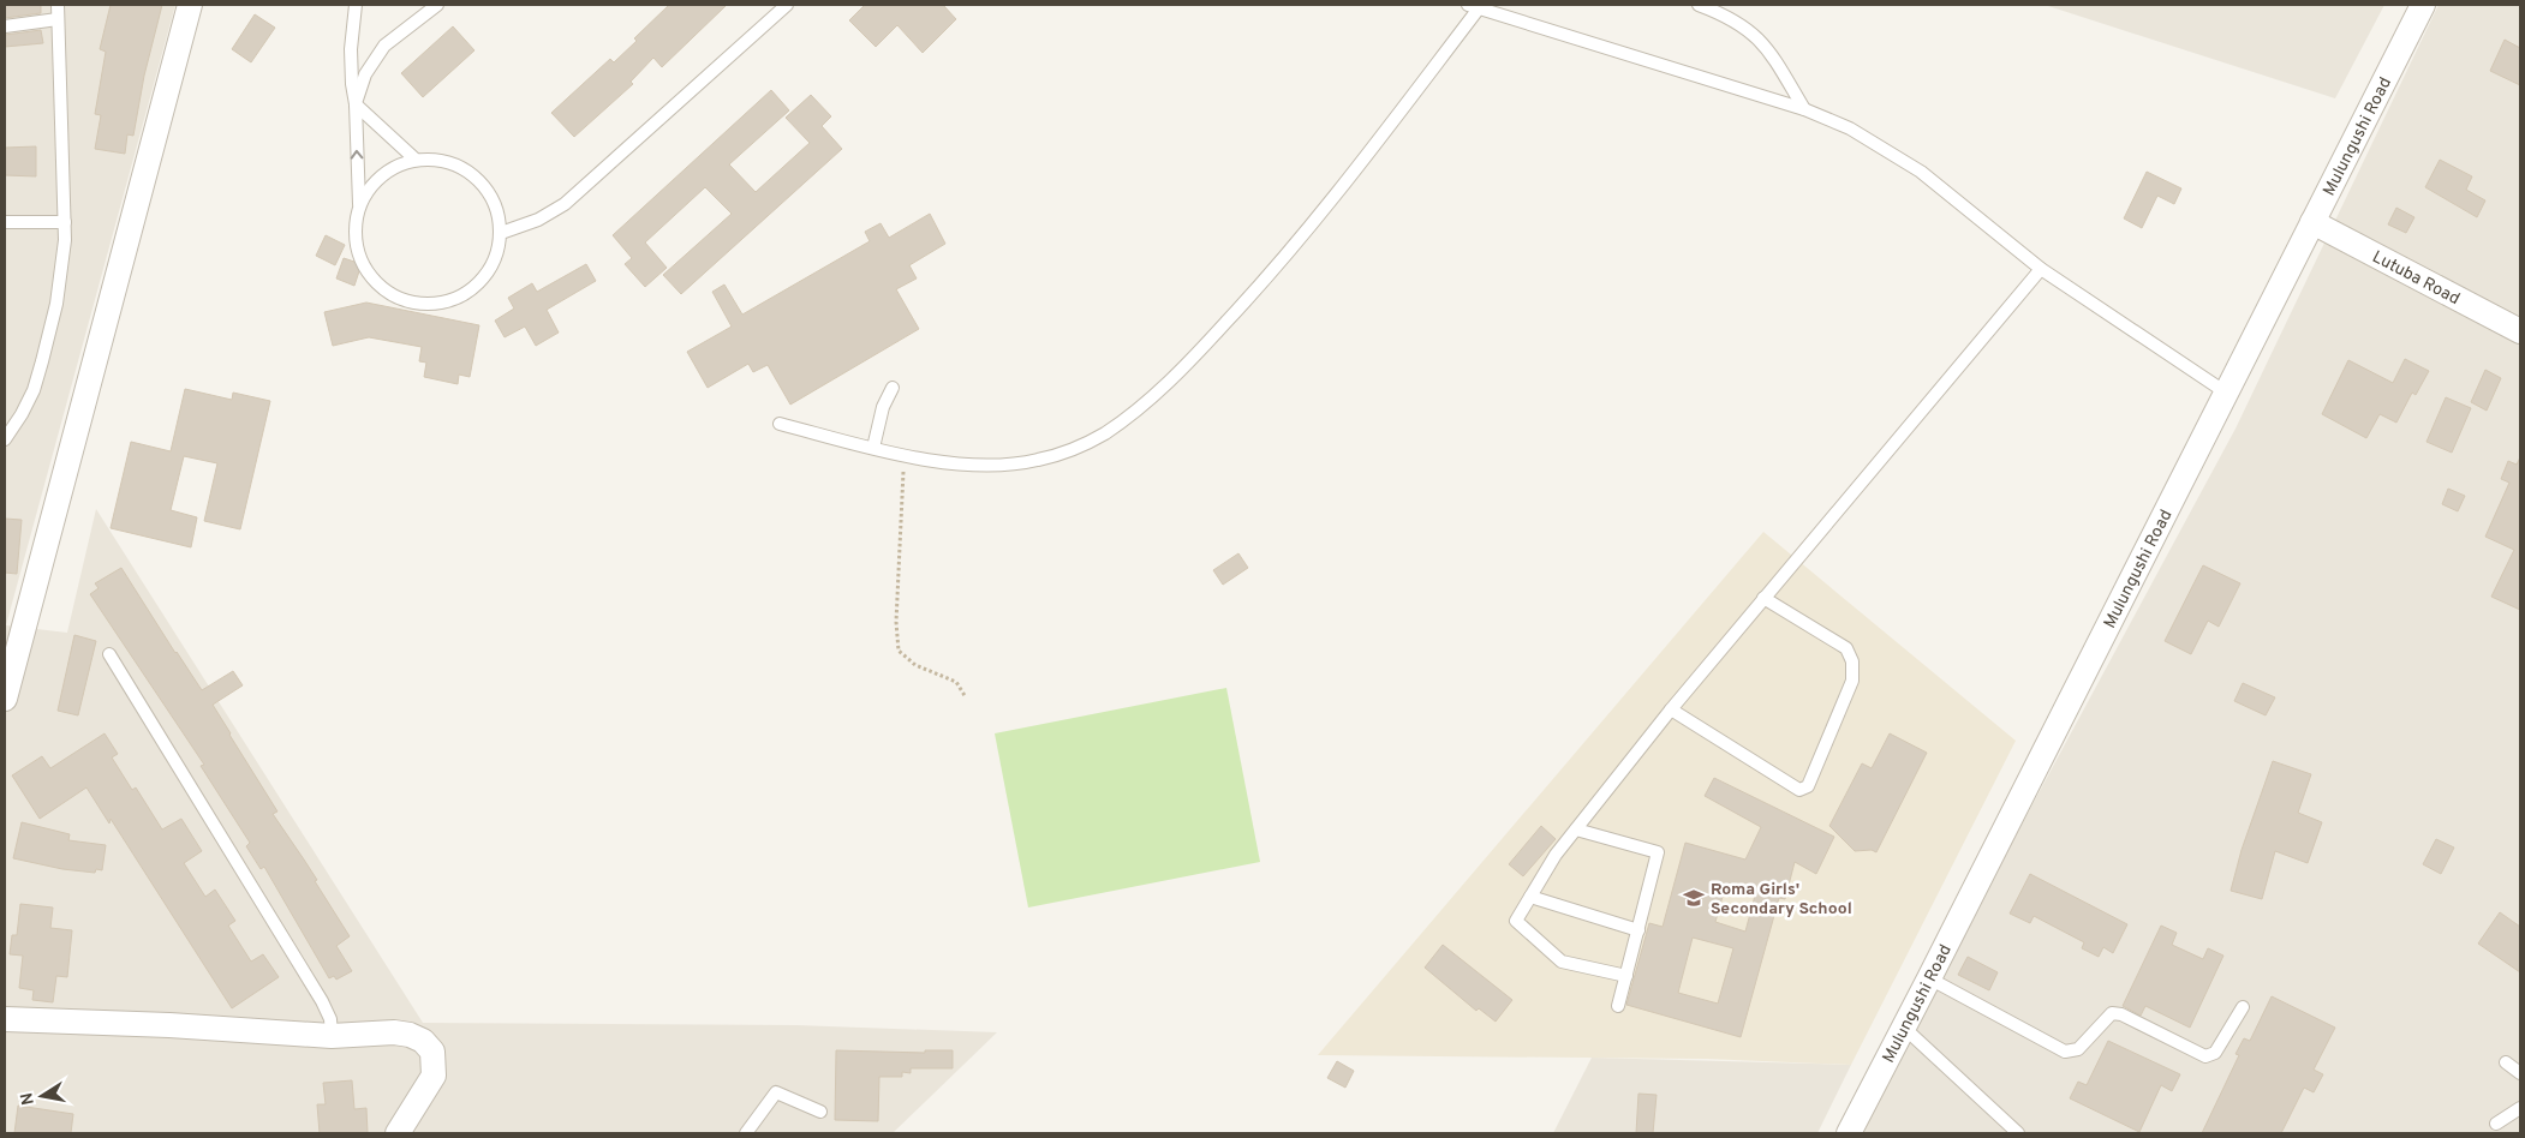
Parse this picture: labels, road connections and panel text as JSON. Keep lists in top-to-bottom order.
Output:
{
  "streets": {
    "street": ["Mulungushi Road", "Lutuba Road"]
  },
  "crossings": [
    ["Mulungushi Road", "Lutuba Road"]
  ],
  "places": {
    "school or university": ["Roma Girls' Secondary School"]
  },
  "north": "left"
}
